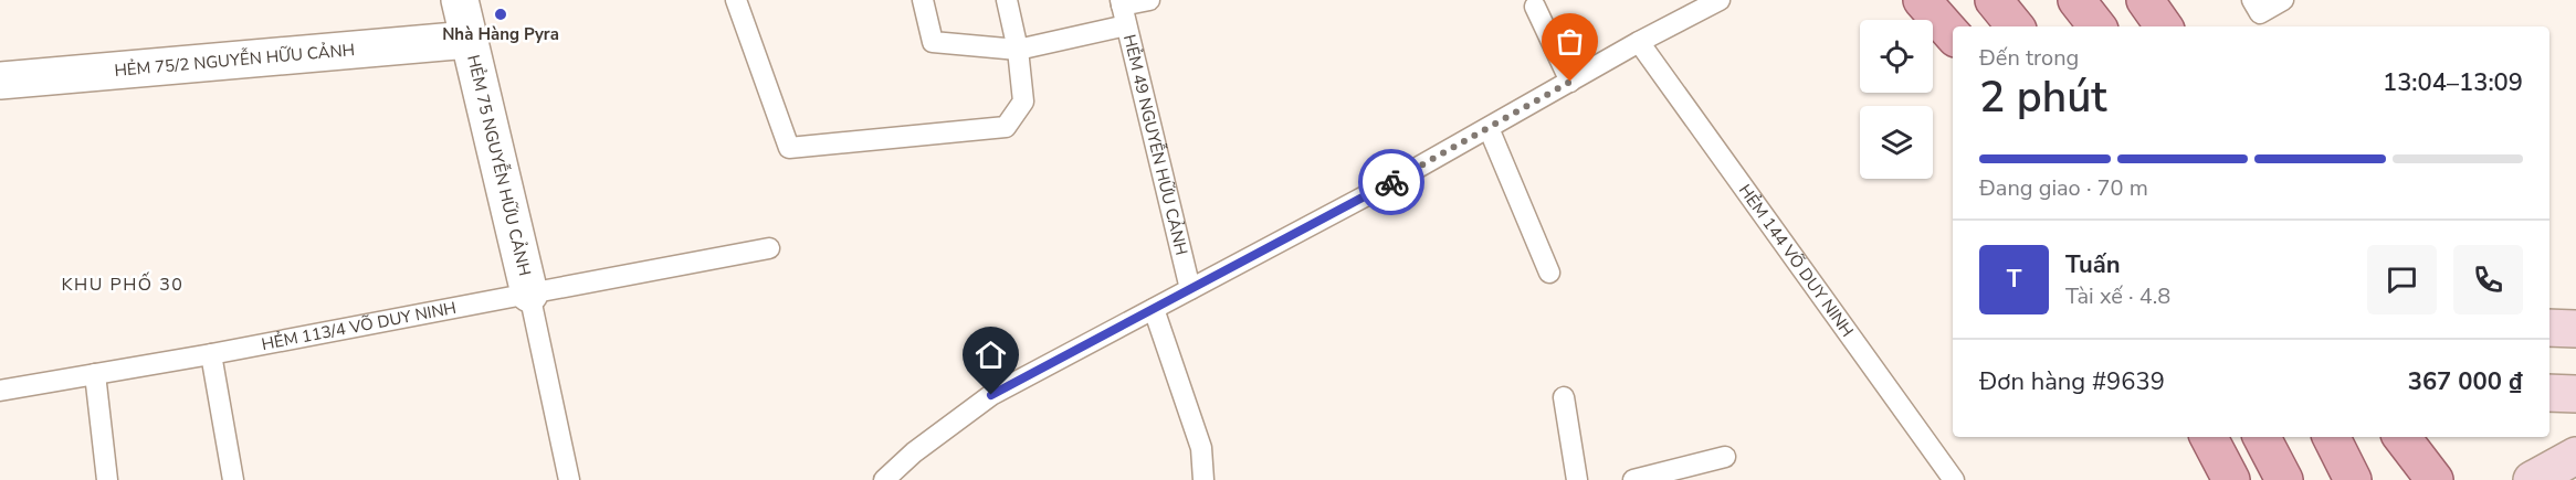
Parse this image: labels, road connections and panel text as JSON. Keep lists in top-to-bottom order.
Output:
{
  "streets": {
    "street": ["HẺM 75/2 NGUYỄN HỮU CẢNH", "HẺM 75 NGUYỄN HỮU CẢNH"],
    "lane": ["HẺM 49 NGUYỄN HỮU CẢNH", "HẺM 144 VÕ DUY NINH", "HẺM 113/4 VÕ DUY NINH"]
  },
  "crossings": [
    ["HẺM 75/2 NGUYỄN HỮU CẢNH", "HẺM 75 NGUYỄN HỮU CẢNH"],
    ["HẺM 75 NGUYỄN HỮU CẢNH", "HẺM 113/4 VÕ DUY NINH"]
  ],
  "districts": ["KHU PHỐ 30"],
  "places": ["Nhà Hàng Pyra"],
  "page": {
    "heading": ["2 phút", "Đến trong", "13:04–13:09"],
    "panel": [
      "Tuấn",
      "Tài xế · 4.8",
      "Đơn hàng #9639",
      "367 000 ₫"
    ],
    "bar": "Đang giao · 70 m",
    "round": "T"
  }
}
